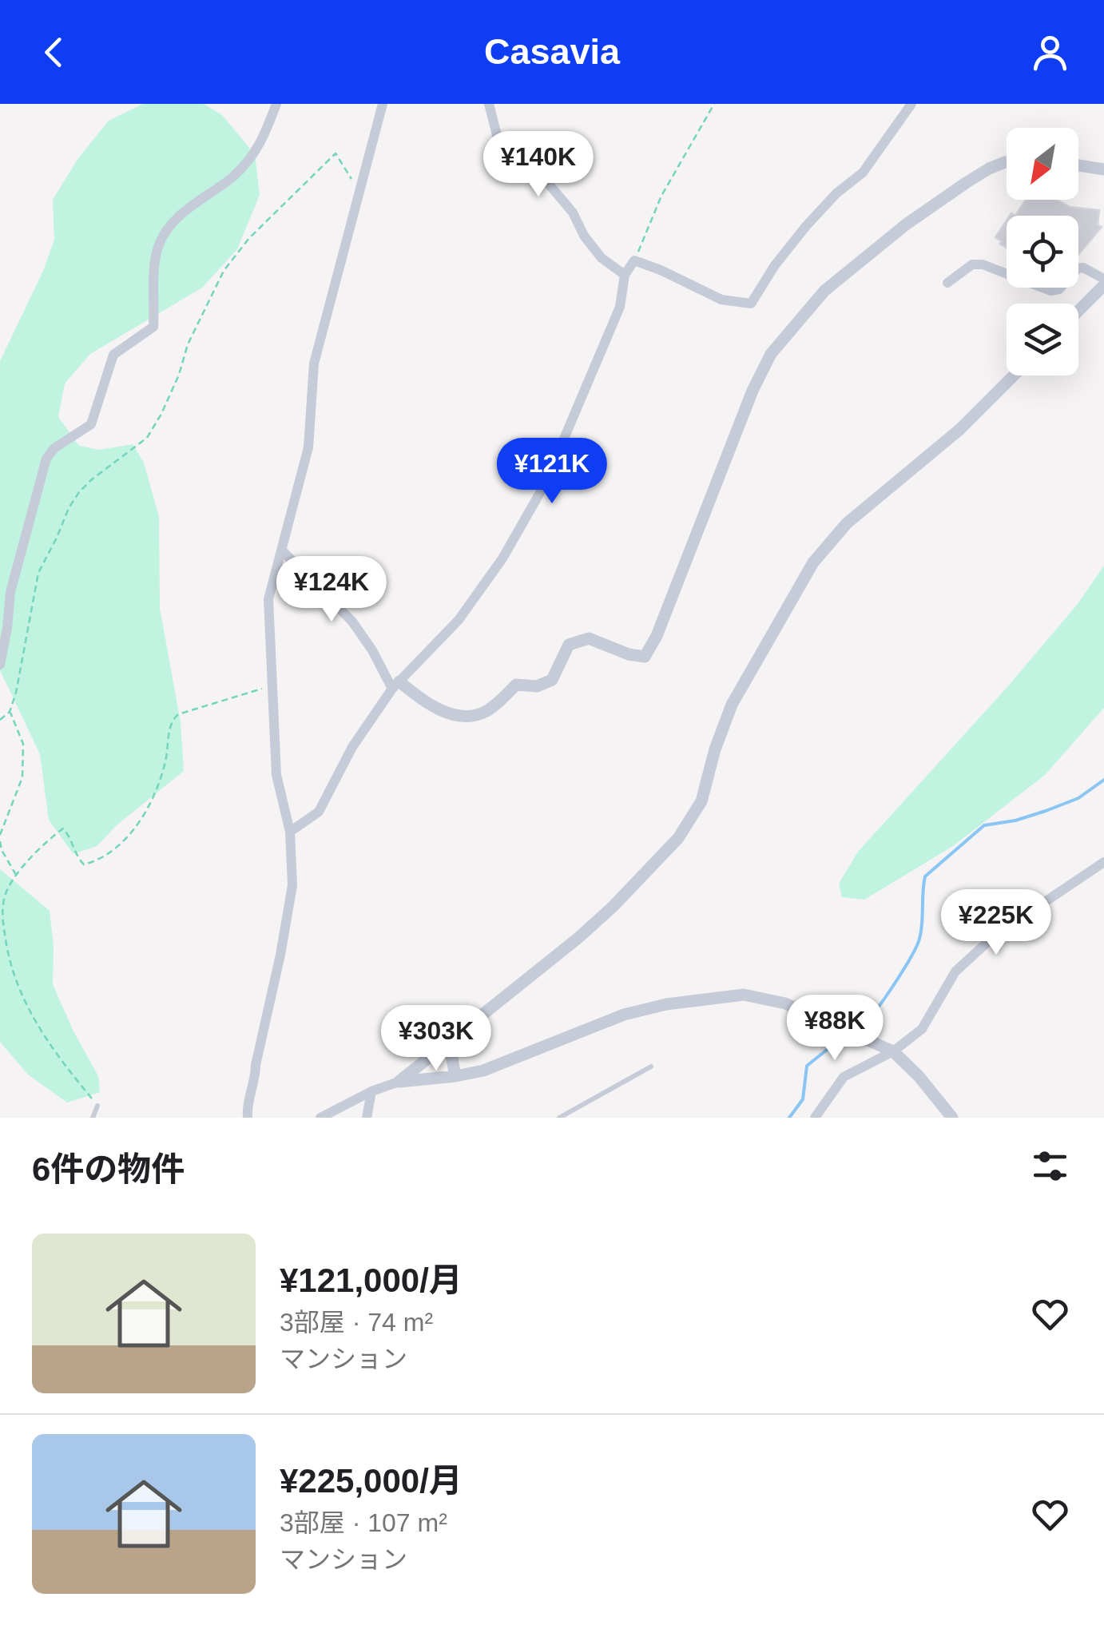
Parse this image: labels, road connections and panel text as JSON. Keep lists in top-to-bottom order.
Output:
{
  "north": "bottom left",
  "page": {
    "header": "Casavia",
    "price": [
      "¥140K",
      "¥121K",
      "¥124K",
      "¥225K",
      "¥88K",
      "¥303K"
    ],
    "heading": "6件の物件",
    "list": [
      {
        "name": "¥121,000/月",
        "note": "3部屋 · 74 m² · マンション"
      },
      {
        "name": "¥225,000/月",
        "note": "3部屋 · 107 m² · マンション"
      }
    ]
  }
}
